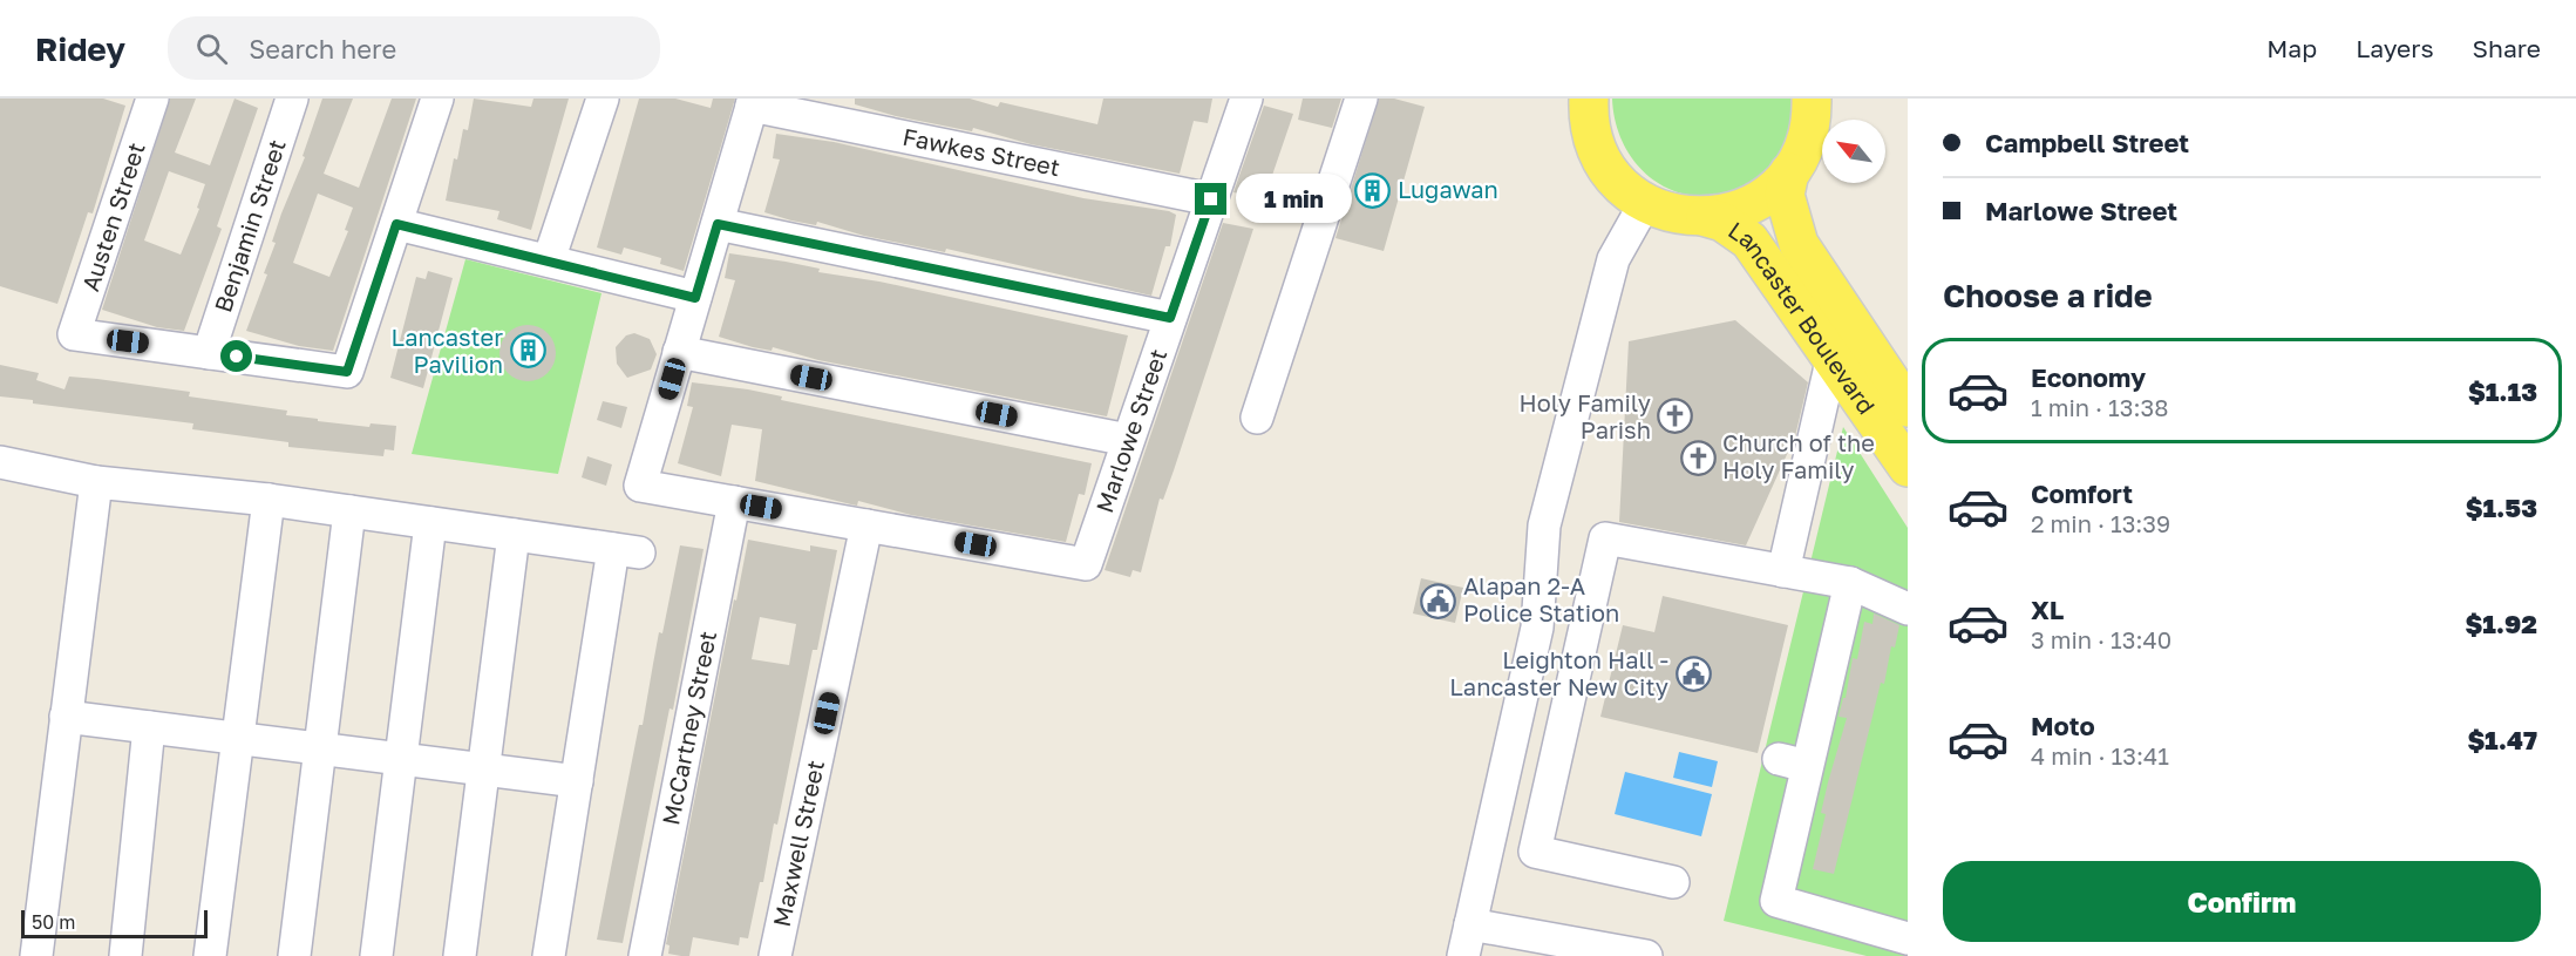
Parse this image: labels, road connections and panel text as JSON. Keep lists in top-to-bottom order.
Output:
{
  "streets": {
    "main road": ["Lancaster Boulevard"],
    "street": [
      "Fawkes Street",
      "Austen Street",
      "Benjamin Street",
      "Marlowe Street",
      "McCartney Street",
      "Maxwell Street"
    ]
  },
  "crossings": [
    ["Fawkes Street", "Marlowe Street"],
    ["Austen Street", "Benjamin Street"],
    ["Marlowe Street", "Maxwell Street"]
  ],
  "places": {
    "building": ["Lugawan", "Lancaster Pavilion"],
    "church": ["Holy Family Parish", "Church of the Holy Family"],
    "public building": ["Alapan 2-A Police Station", "Leighton Hall - Lancaster New City"]
  },
  "scale_bar": "50 m",
  "north": "top left",
  "page": {
    "header": "Ridey",
    "search": "Search here",
    "nav": ["Map", "Layers", "Share"],
    "banner": ["Campbell Street", "Marlowe Street"],
    "bubble": "1 min",
    "heading": "Choose a ride",
    "list": [
      {
        "name": "Economy",
        "note": "1 min · 13:38",
        "value": "$1.13"
      },
      {
        "name": "Comfort",
        "note": "2 min · 13:39",
        "value": "$1.53"
      },
      {
        "name": "XL",
        "note": "3 min · 13:40",
        "value": "$1.92"
      },
      {
        "name": "Moto",
        "note": "4 min · 13:41",
        "value": "$1.47"
      }
    ],
    "buttons": "Confirm",
    "scale": "50 m"
  }
}
